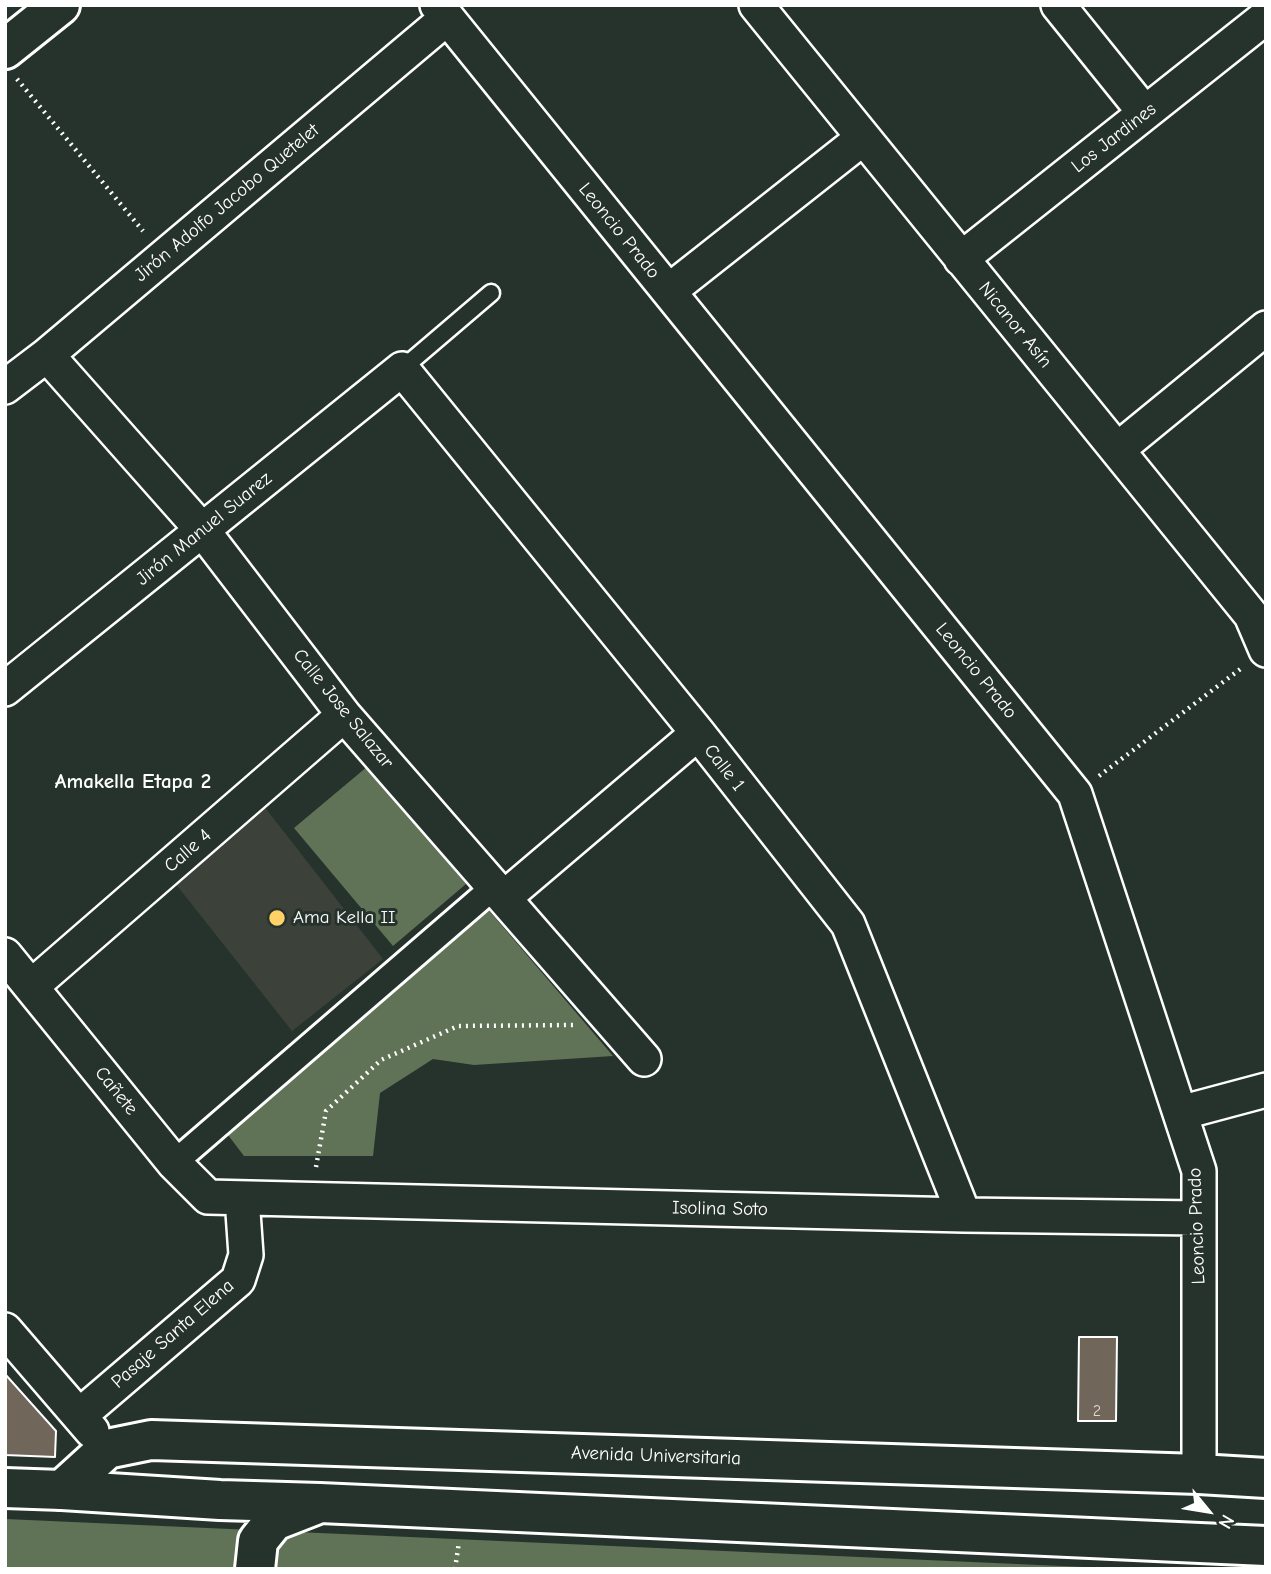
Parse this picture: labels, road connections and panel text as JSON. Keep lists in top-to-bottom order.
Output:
{
  "streets": {
    "main road": ["Avenida Universitaria"],
    "street": [
      "Los Jardines",
      "Jirón Adolfo Jacobo Quetelet",
      "Leoncio Prado",
      "Nicanor Asín",
      "Jirón Manuel Suarez",
      "Calle Jose Salazar",
      "Calle 1",
      "Calle 4",
      "Cañete",
      "Isolina Soto",
      "Pasaje Santa Elena"
    ]
  },
  "crossings": [
    ["Los Jardines", "Nicanor Asín"],
    ["Jirón Adolfo Jacobo Quetelet", "Leoncio Prado"],
    ["Jirón Adolfo Jacobo Quetelet", "Calle Jose Salazar"],
    ["Leoncio Prado", "Isolina Soto"],
    ["Leoncio Prado", "Avenida Universitaria"],
    ["Jirón Manuel Suarez", "Calle Jose Salazar"],
    ["Jirón Manuel Suarez", "Calle 1"],
    ["Calle Jose Salazar", "Calle 4"],
    ["Calle 1", "Isolina Soto"],
    ["Calle 4", "Cañete"],
    ["Cañete", "Isolina Soto"],
    ["Cañete", "Pasaje Santa Elena"],
    ["Isolina Soto", "Pasaje Santa Elena"]
  ],
  "districts": ["Amakella Etapa 2"],
  "places": ["Ama Kella II"],
  "house_numbers": ["2"],
  "north": "bottom right"
}
